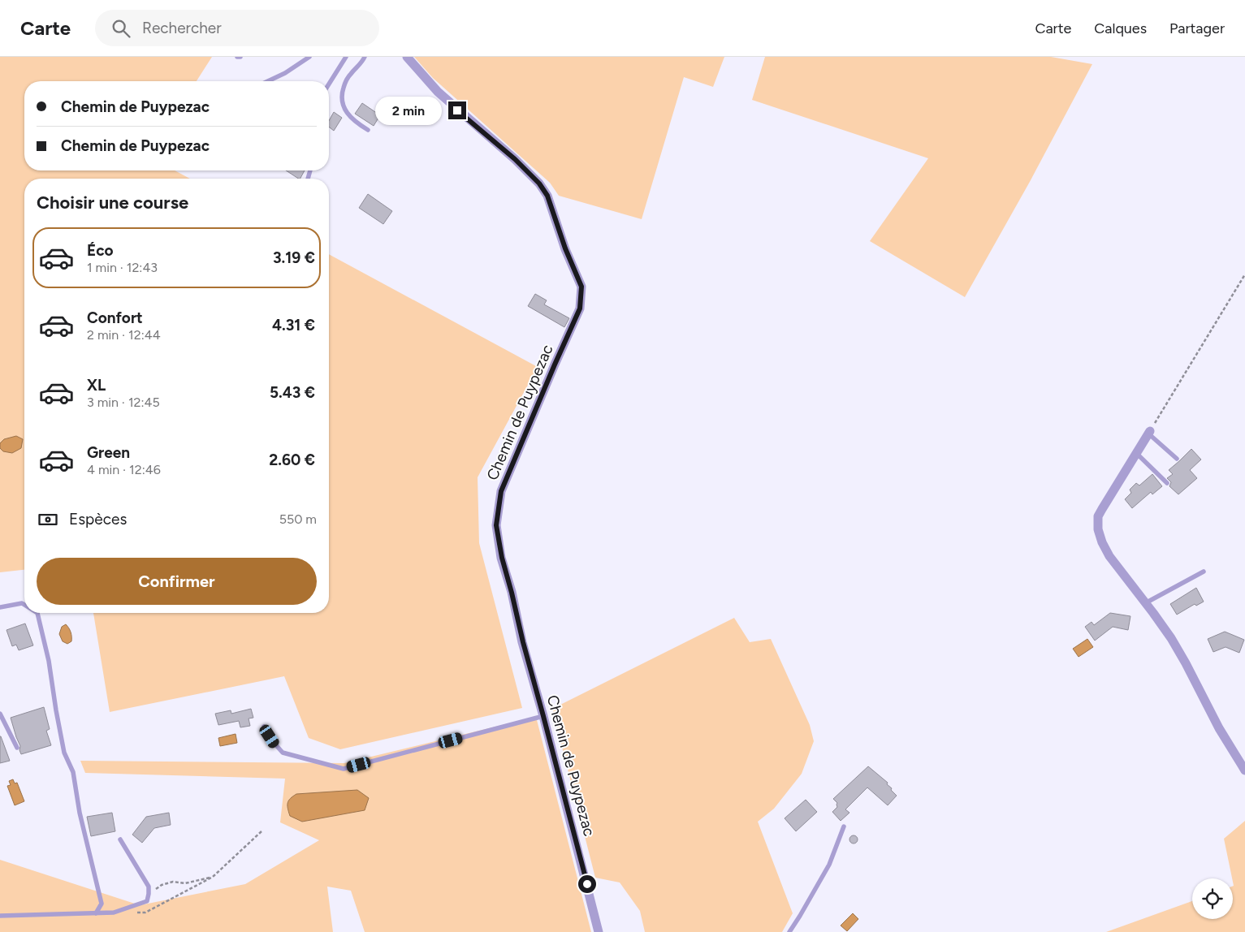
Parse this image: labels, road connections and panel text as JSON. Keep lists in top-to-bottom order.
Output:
{
  "streets": {
    "street": ["Chemin de Puypezac"]
  },
  "page": {
    "header": "Carte",
    "search": "Rechercher",
    "nav": ["Carte", "Calques", "Partager"],
    "banner": ["Chemin de Puypezac", "Chemin de Puypezac"],
    "bubble": "2 min",
    "heading": "Choisir une course",
    "list": [
      {
        "name": "Éco",
        "note": "1 min · 12:43",
        "value": "3.19 €"
      },
      {
        "name": "Confort",
        "note": "2 min · 12:44",
        "value": "4.31 €"
      },
      {
        "name": "XL",
        "note": "3 min · 12:45",
        "value": "5.43 €"
      },
      {
        "name": "Green",
        "note": "4 min · 12:46",
        "value": "2.60 €"
      }
    ],
    "pay": ["Espèces", "550 m"],
    "buttons": "Confirmer"
  }
}
